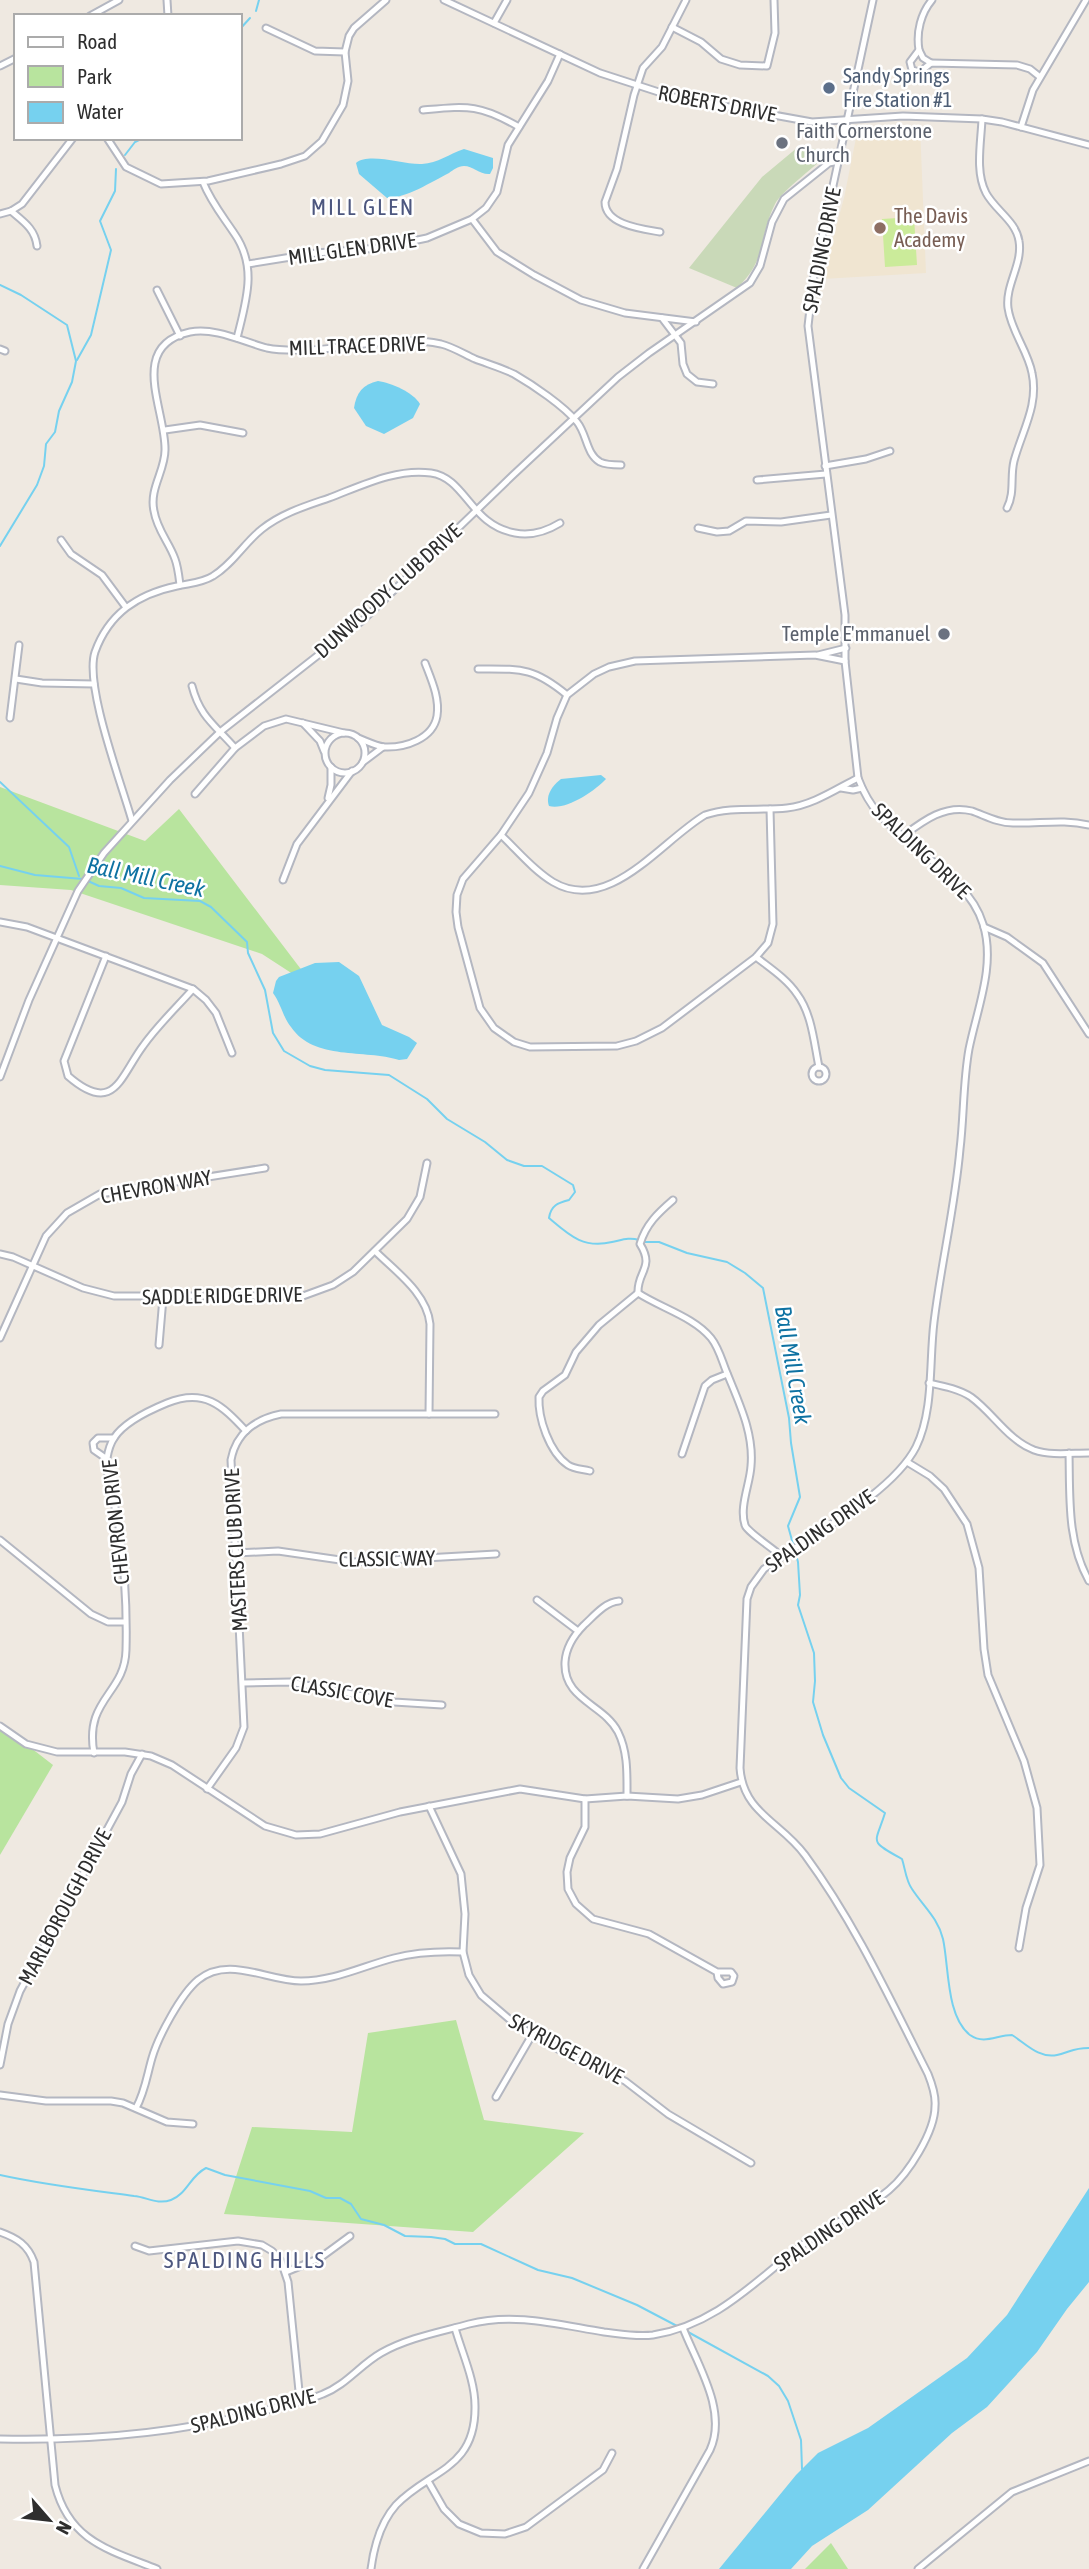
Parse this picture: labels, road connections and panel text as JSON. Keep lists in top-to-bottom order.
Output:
{
  "streets": {
    "street": [
      "ROBERTS DRIVE",
      "MILL GLEN DRIVE",
      "SPALDING DRIVE",
      "MILL TRACE DRIVE",
      "DUNWOODY CLUB DRIVE",
      "CHEVRON WAY",
      "SADDLE RIDGE DRIVE",
      "CHEVRON DRIVE",
      "MASTERS CLUB DRIVE",
      "CLASSIC WAY",
      "CLASSIC COVE",
      "MARLBOROUGH DRIVE",
      "SKYRIDGE DRIVE"
    ]
  },
  "crossings": [
    ["ROBERTS DRIVE", "MILL GLEN DRIVE"],
    ["ROBERTS DRIVE", "SPALDING DRIVE"],
    ["SPALDING DRIVE", "DUNWOODY CLUB DRIVE"],
    ["MILL TRACE DRIVE", "DUNWOODY CLUB DRIVE"],
    ["CHEVRON WAY", "SADDLE RIDGE DRIVE"],
    ["CHEVRON DRIVE", "MASTERS CLUB DRIVE"],
    ["MASTERS CLUB DRIVE", "CLASSIC WAY"],
    ["MASTERS CLUB DRIVE", "CLASSIC COVE"]
  ],
  "districts": ["MILL GLEN", "SPALDING HILLS"],
  "water": ["Ball Mill Creek"],
  "places": [
    "Sandy Springs Fire Station #1",
    "Faith Cornerstone Church",
    "The Davis Academy",
    "Temple E'mmanuel"
  ],
  "legend": ["Road", "Park", "Water"],
  "north": "bottom right"
}
